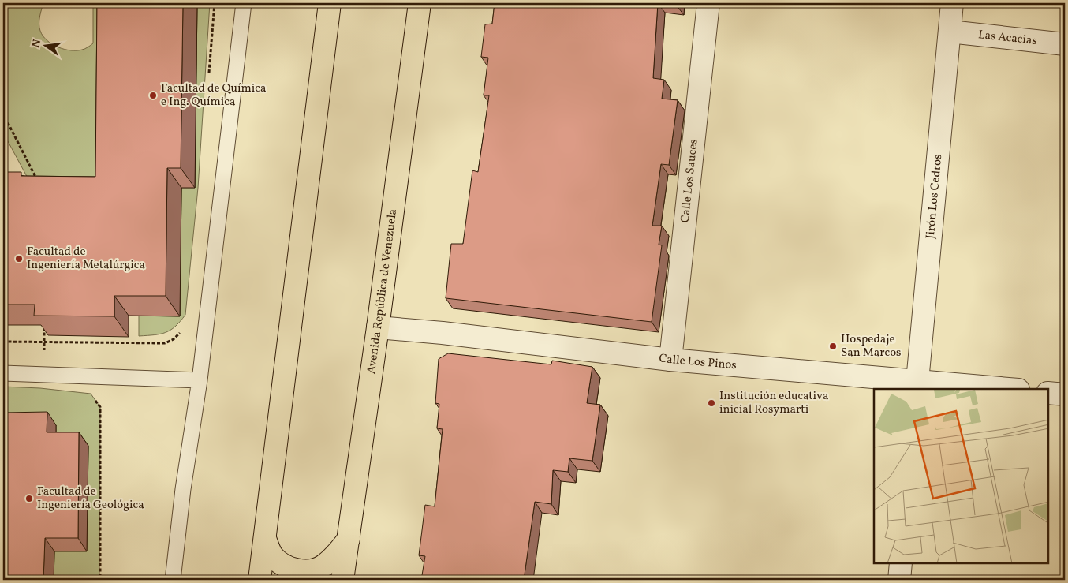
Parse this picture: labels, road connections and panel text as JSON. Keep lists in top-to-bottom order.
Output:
{
  "streets": {
    "main road": ["Avenida República de Venezuela"],
    "street": [
      "Las Acacias",
      "Calle Los Sauces",
      "Jirón Los Cedros",
      "Calle Los Pinos"
    ]
  },
  "crossings": [
    ["Las Acacias", "Jirón Los Cedros"],
    ["Calle Los Sauces", "Calle Los Pinos"],
    ["Jirón Los Cedros", "Calle Los Pinos"],
    ["Avenida República de Venezuela", "Calle Los Pinos"]
  ],
  "places": [
    "Facultad de Química e Ing. Química",
    "Facultad de Ingeniería Metalúrgica",
    "Hospedaje San Marcos",
    "Institución educativa inicial Rosymarti",
    "Facultad de Ingeniería Geológica"
  ],
  "north": "left"
}
